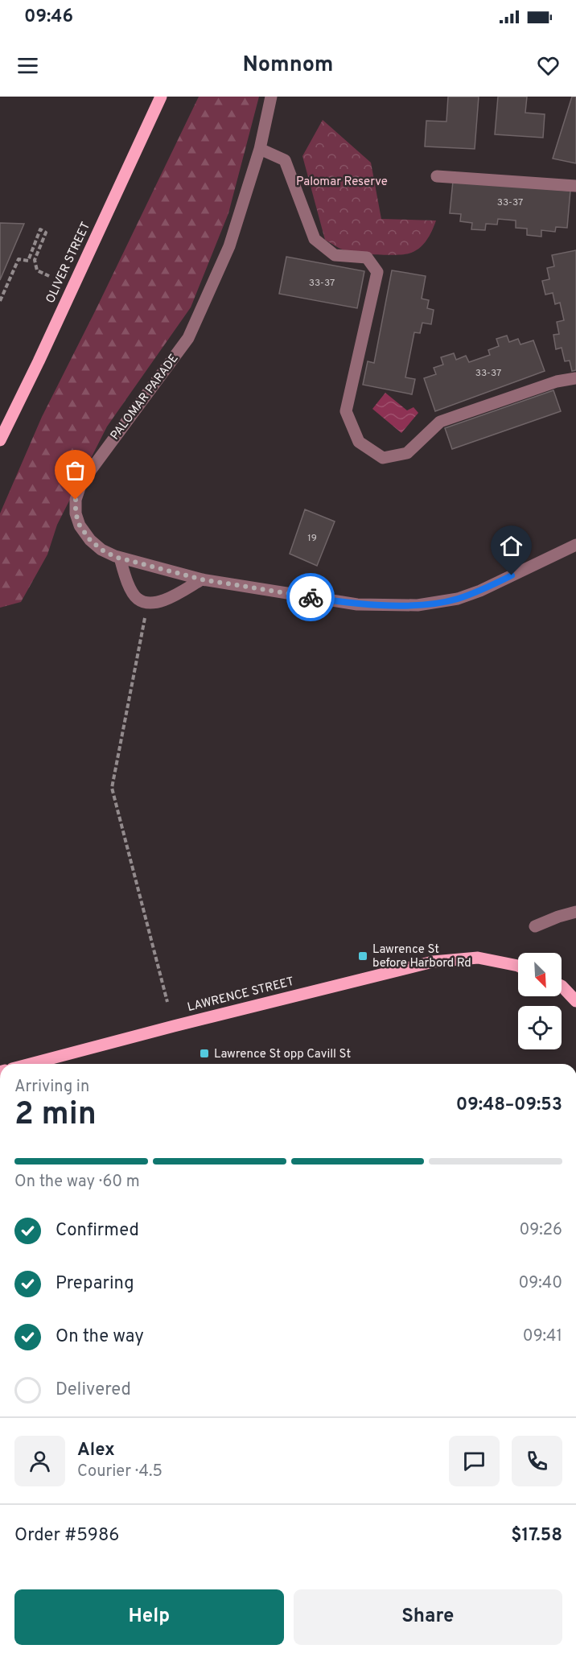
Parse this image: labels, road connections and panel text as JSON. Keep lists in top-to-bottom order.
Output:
{
  "streets": {
    "main road": ["OLIVER STREET", "LAWRENCE STREET"],
    "street": ["PALOMAR PARADE"]
  },
  "parks": ["Palomar Reserve"],
  "places": {
    "transit": ["Lawrence St before Harbord Rd", "Lawrence St opp Cavill St"]
  },
  "house_numbers": [
    "33-37",
    "33-37",
    "33-37",
    "19"
  ],
  "north": "bottom right",
  "page": {
    "status": "09:46",
    "header": "Nomnom",
    "heading": ["2 min", "Arriving in", "09:48–09:53"],
    "panel": [
      "Alex",
      "Courier · 4.5",
      "Order #5986",
      "$17.58"
    ],
    "bar": "On the way · 60 m",
    "list": [
      ["Confirmed", "09:26"],
      ["Preparing", "09:40"],
      ["On the way", "09:41"],
      "Delivered"
    ],
    "buttons": ["Help", "Share"]
  }
}
